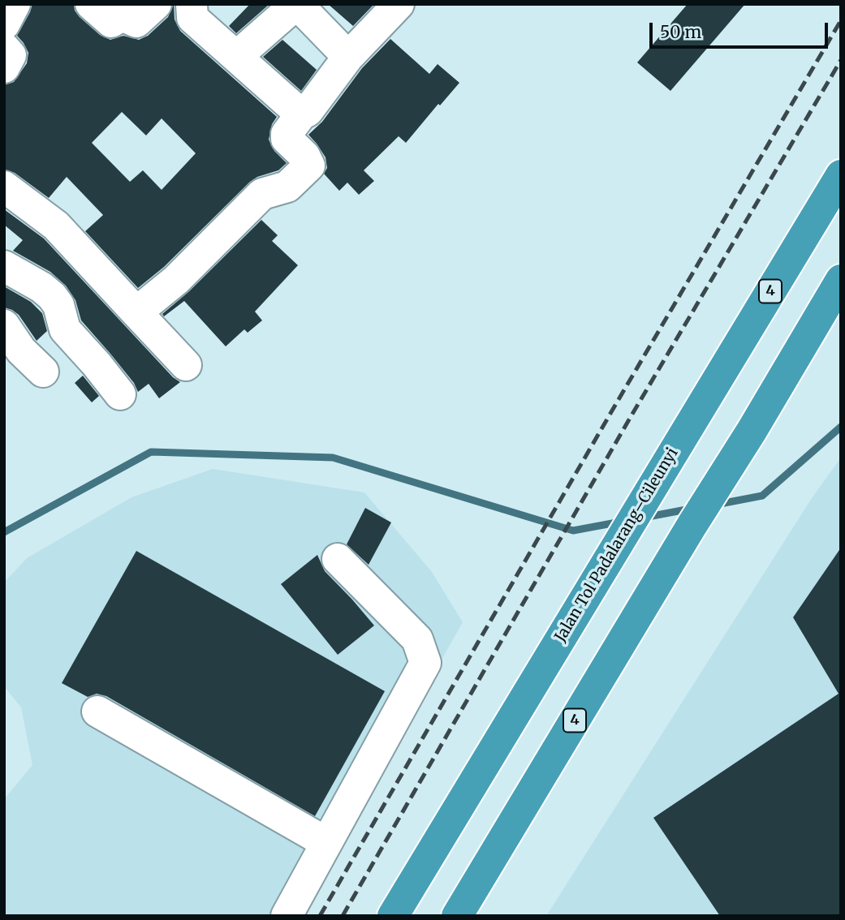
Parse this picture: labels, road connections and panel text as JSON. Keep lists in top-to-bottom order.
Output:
{
  "streets": {
    "highway": ["4", "Jalan Tol Padalarang–Cileunyi"]
  },
  "scale_bar": "50 m"
}
